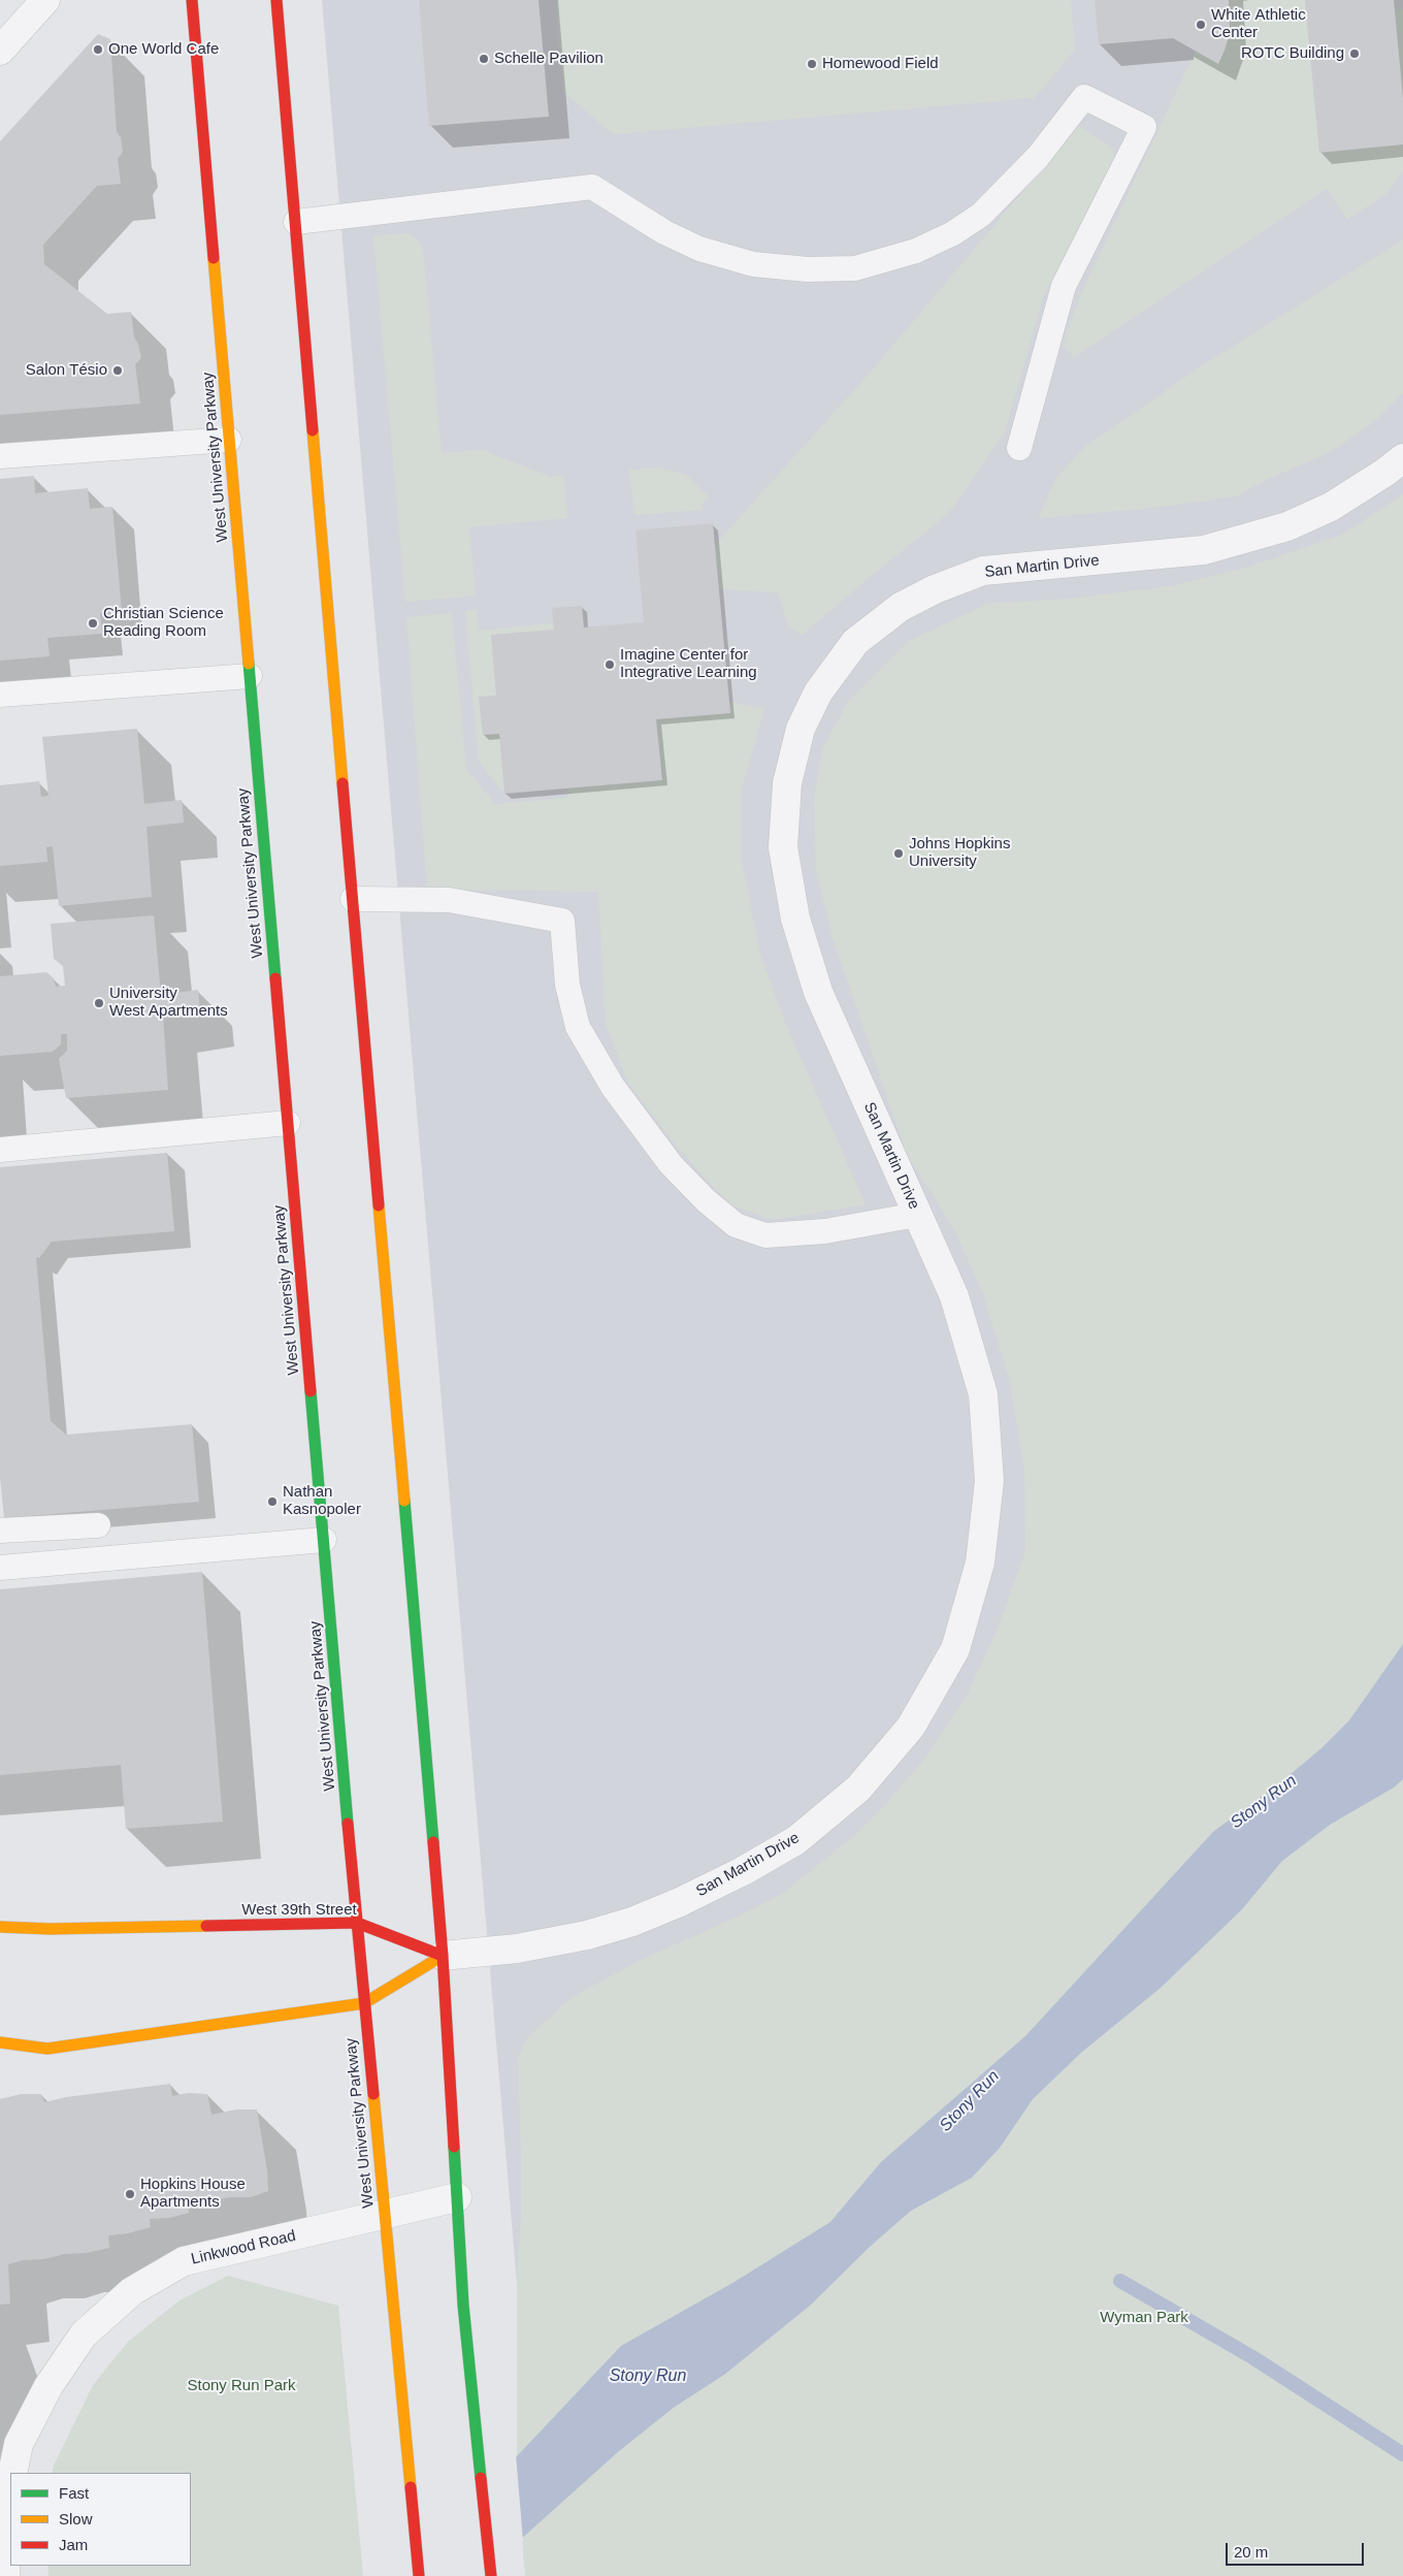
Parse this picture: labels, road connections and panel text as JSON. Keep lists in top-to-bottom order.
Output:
{
  "streets": {
    "main road": ["West University Parkway", "West 39th Street"],
    "street": ["San Martin Drive", "Linkwood Road"]
  },
  "crossings": [
    ["West University Parkway", "West 39th Street"],
    ["West University Parkway", "Linkwood Road"],
    ["San Martin Drive", "West 39th Street"]
  ],
  "water": ["Stony Run"],
  "parks": ["Wyman Park", "Stony Run Park"],
  "places": [
    "White Athletic Center",
    "One World Cafe",
    "ROTC Building",
    "Schelle Pavilion",
    "Homewood Field",
    "Salon Tésio",
    "Christian Science Reading Room",
    "Imagine Center for Integrative Learning",
    "Johns Hopkins University",
    "University West Apartments",
    "Nathan Kasnopoler",
    "Hopkins House Apartments"
  ],
  "legend": ["Fast", "Slow", "Jam"],
  "scale_bar": "20 m"
}
